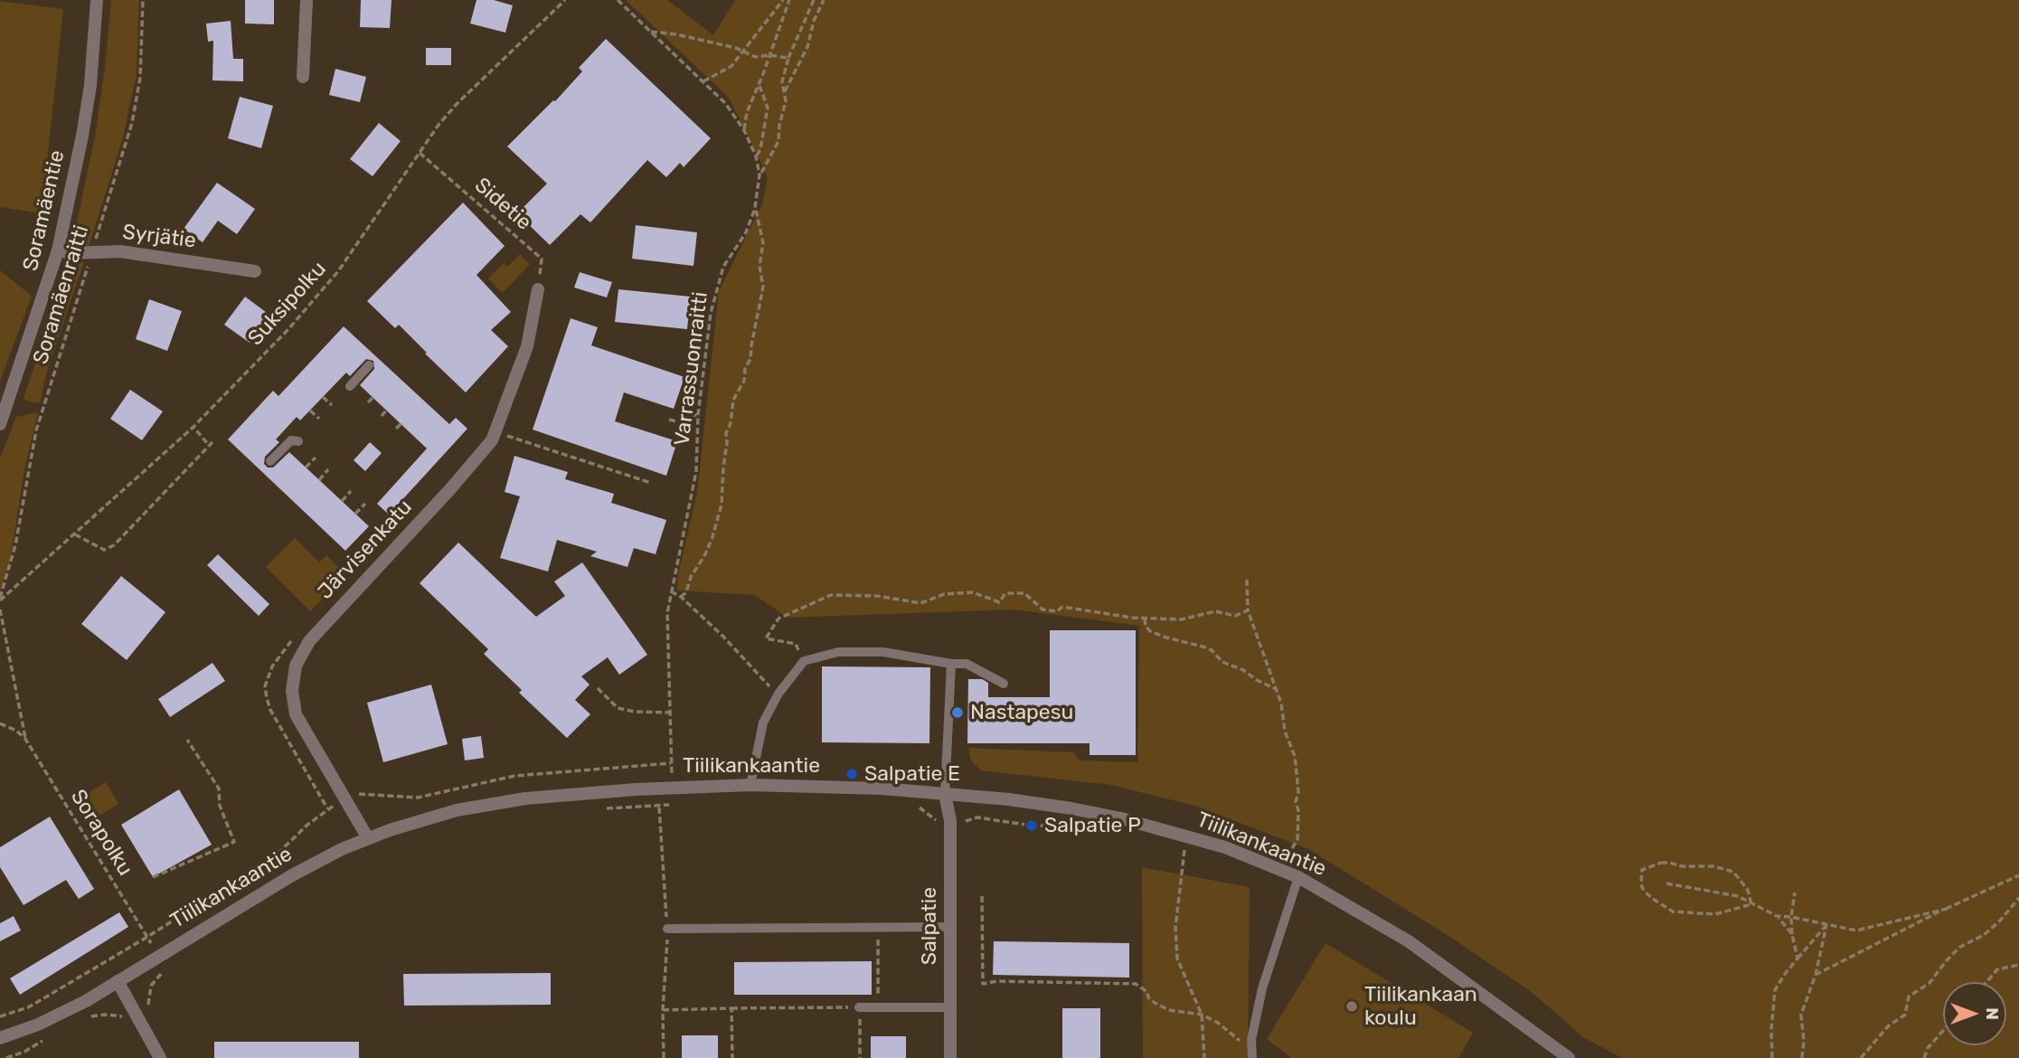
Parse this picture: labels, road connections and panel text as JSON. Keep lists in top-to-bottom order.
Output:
{
  "streets": {
    "street": [
      "Soramäentie",
      "Syrjätie",
      "Järvisenkatu",
      "Tiilikankaantie",
      "Salpatie"
    ],
    "path": [
      "Sidetie",
      "Soramäenraitti",
      "Suksipolku",
      "Varrassuonraitti",
      "Sorapolku"
    ]
  },
  "crossings": [
    ["Sidetie", "Suksipolku"],
    ["Sidetie", "Järvisenkatu"],
    ["Soramäentie", "Syrjätie"],
    ["Syrjätie", "Soramäenraitti"],
    ["Soramäenraitti", "Suksipolku"],
    ["Varrassuonraitti", "Tiilikankaantie"],
    ["Järvisenkatu", "Tiilikankaantie"],
    ["Tiilikankaantie", "Sorapolku"],
    ["Tiilikankaantie", "Salpatie"]
  ],
  "places": [
    "Nastapesu",
    "Salpatie E",
    "Salpatie P",
    "Tiilikankaan koulu"
  ],
  "north": "right"
}
